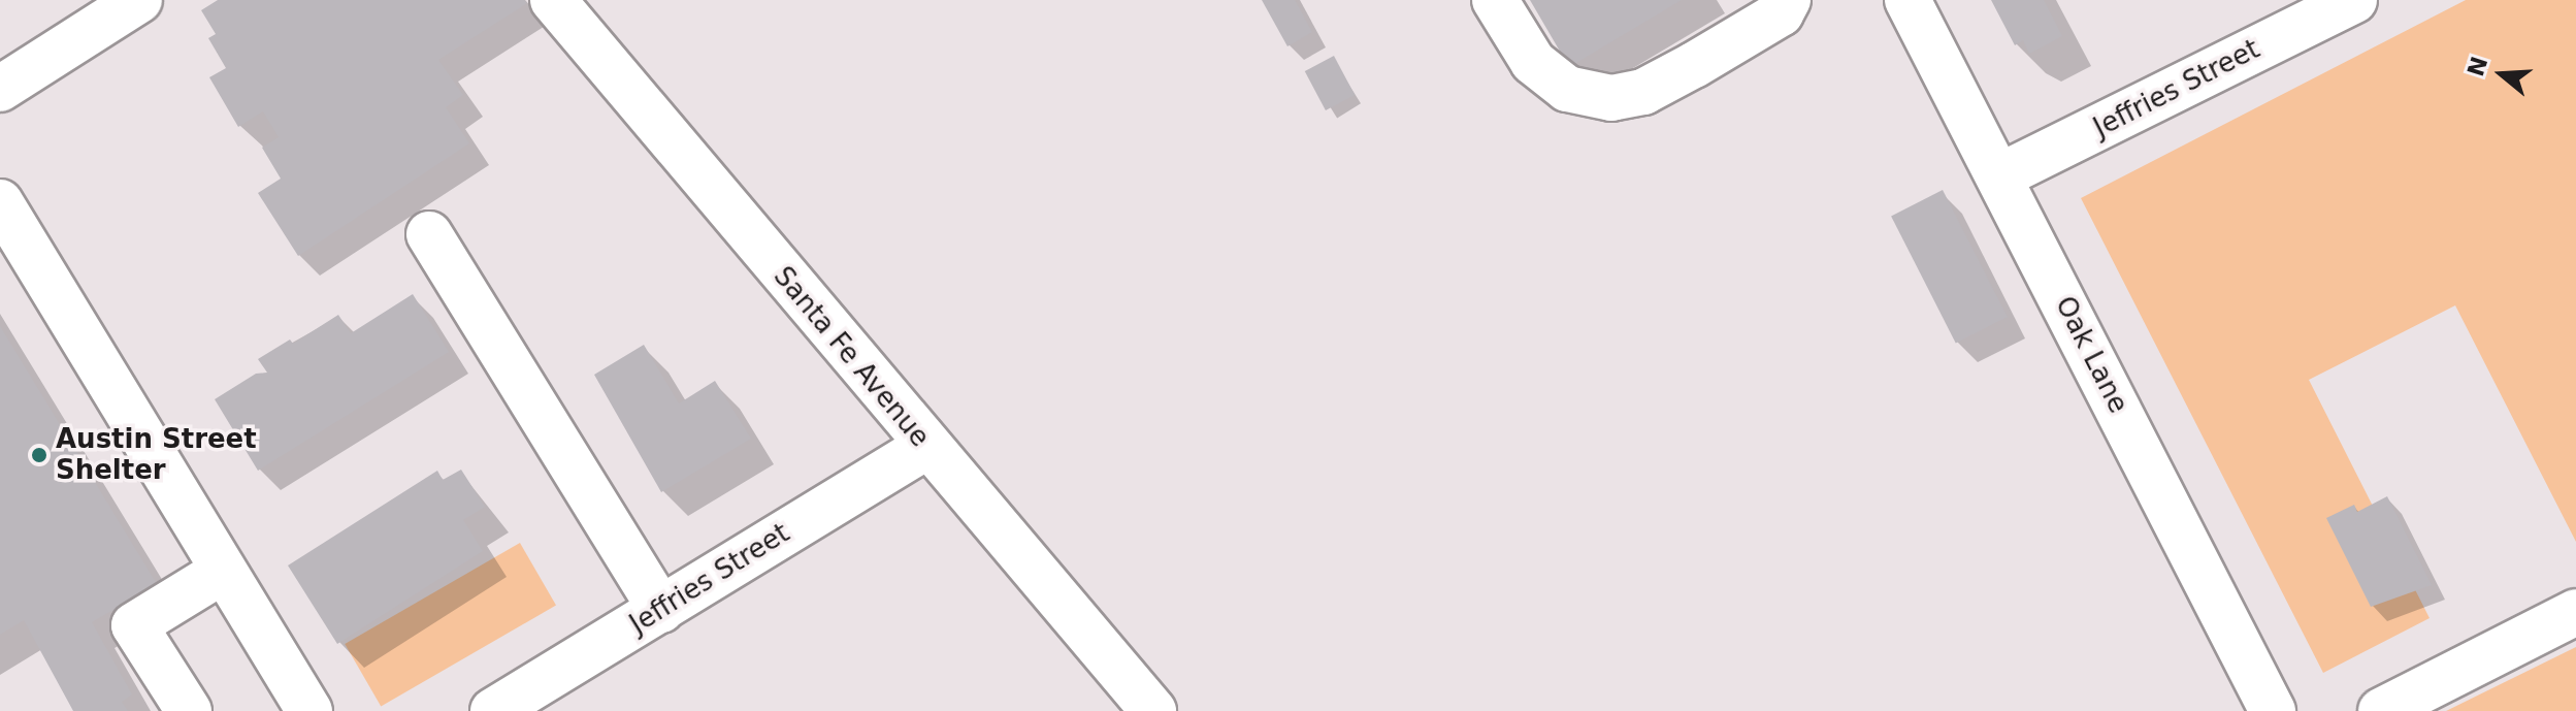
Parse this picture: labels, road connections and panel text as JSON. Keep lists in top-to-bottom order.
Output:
{
  "streets": {
    "street": ["Jeffries Street", "Oak Lane", "Santa Fe Avenue"]
  },
  "crossings": [
    ["Jeffries Street", "Oak Lane"],
    ["Jeffries Street", "Santa Fe Avenue"]
  ],
  "places": ["Austin Street Shelter"],
  "north": "left"
}
